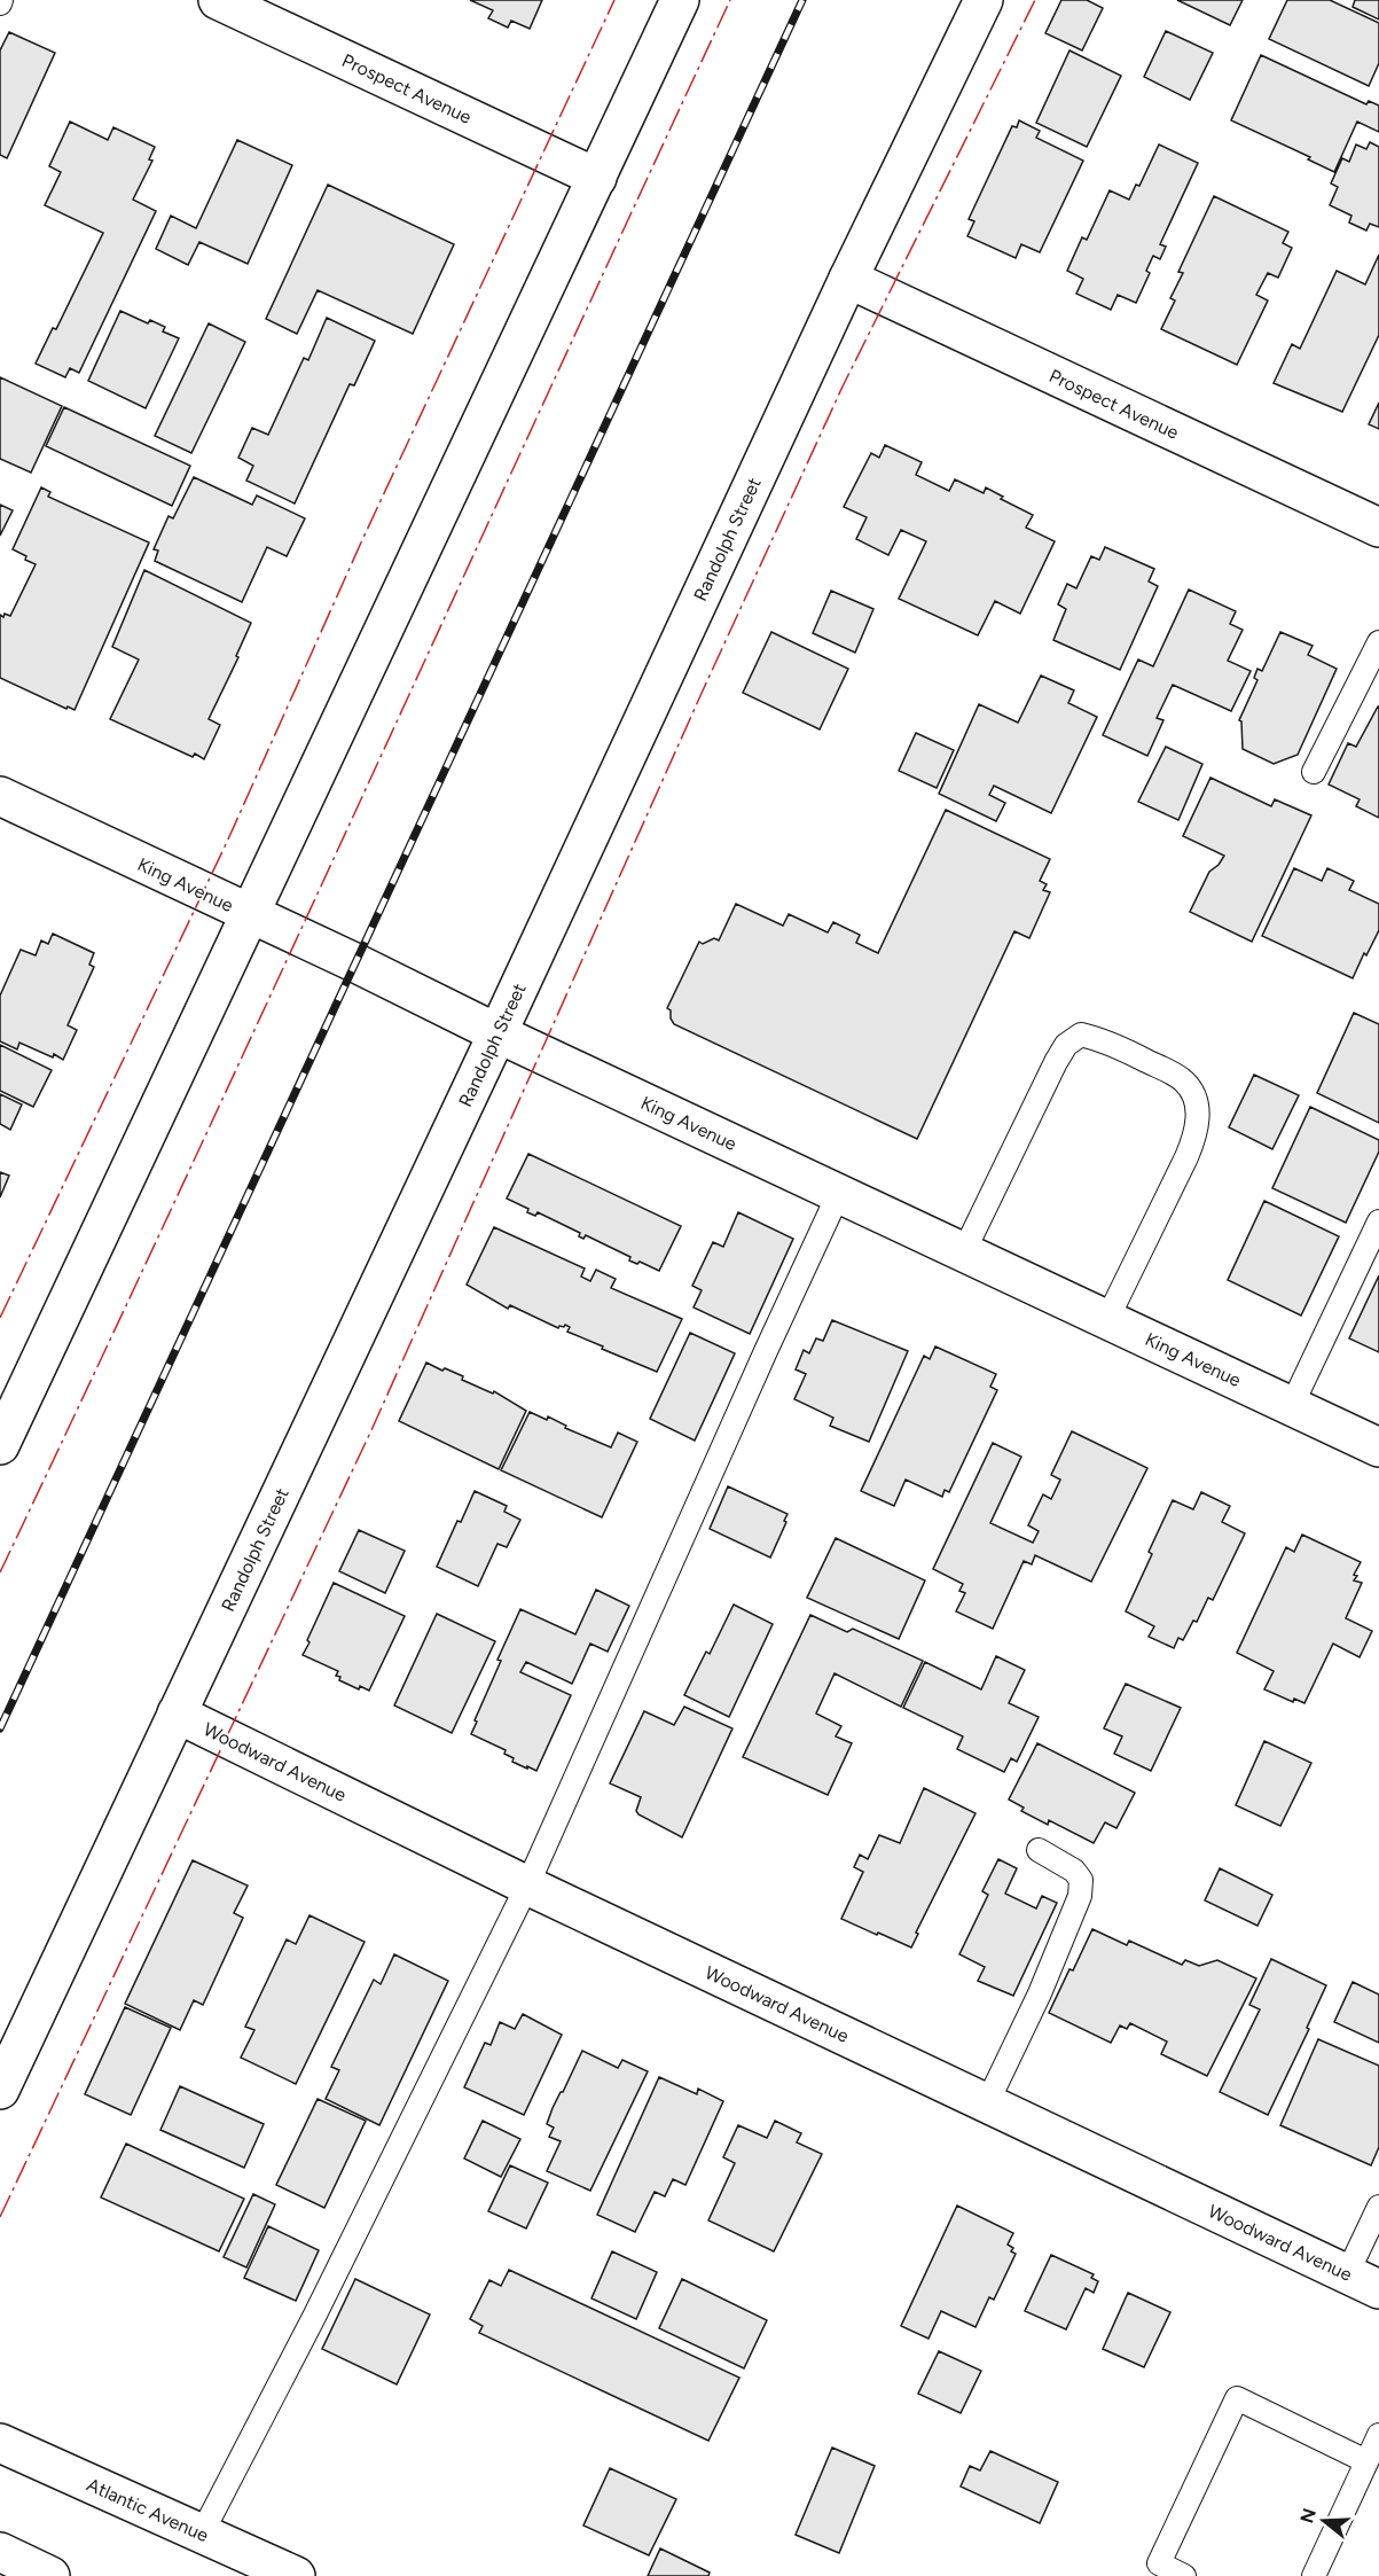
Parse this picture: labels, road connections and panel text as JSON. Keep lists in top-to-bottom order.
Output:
{
  "streets": {
    "street": [
      "Prospect Avenue",
      "Randolph Street",
      "King Avenue",
      "Woodward Avenue",
      "Atlantic Avenue"
    ]
  },
  "crossings": [
    ["Prospect Avenue", "Randolph Street"],
    ["Randolph Street", "King Avenue"],
    ["Randolph Street", "Woodward Avenue"]
  ],
  "north": "left"
}
